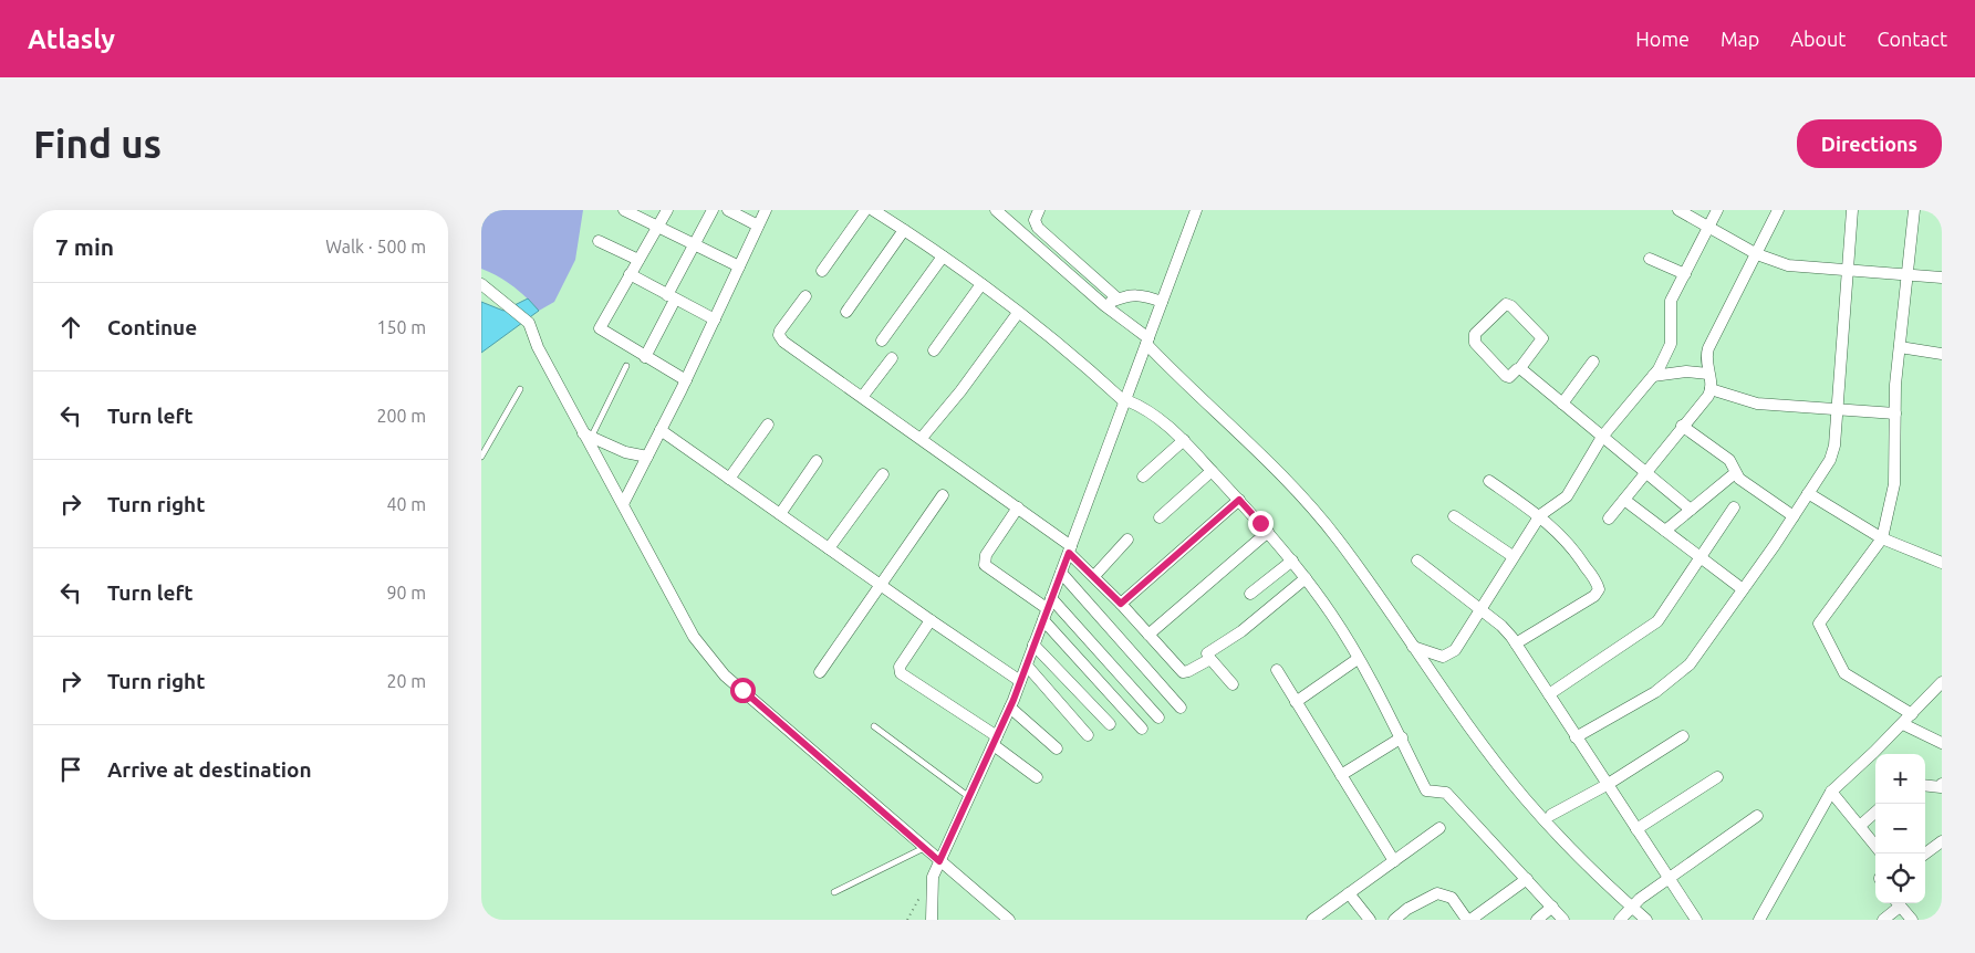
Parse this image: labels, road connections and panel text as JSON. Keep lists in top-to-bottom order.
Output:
{
  "page": {
    "header": "Atlasly",
    "nav": [
      "Home",
      "Map",
      "About",
      "Contact"
    ],
    "buttons": "Directions",
    "title": "Find us",
    "heading": ["7 min", "Walk · 500 m"],
    "list": [
      ["Continue", "150 m"],
      ["Turn left", "200 m"],
      ["Turn right", "40 m"],
      ["Turn left", "90 m"],
      ["Turn right", "20 m"],
      "Arrive at destination"
    ],
    "map_buttons": ["+", "−"]
  }
}
